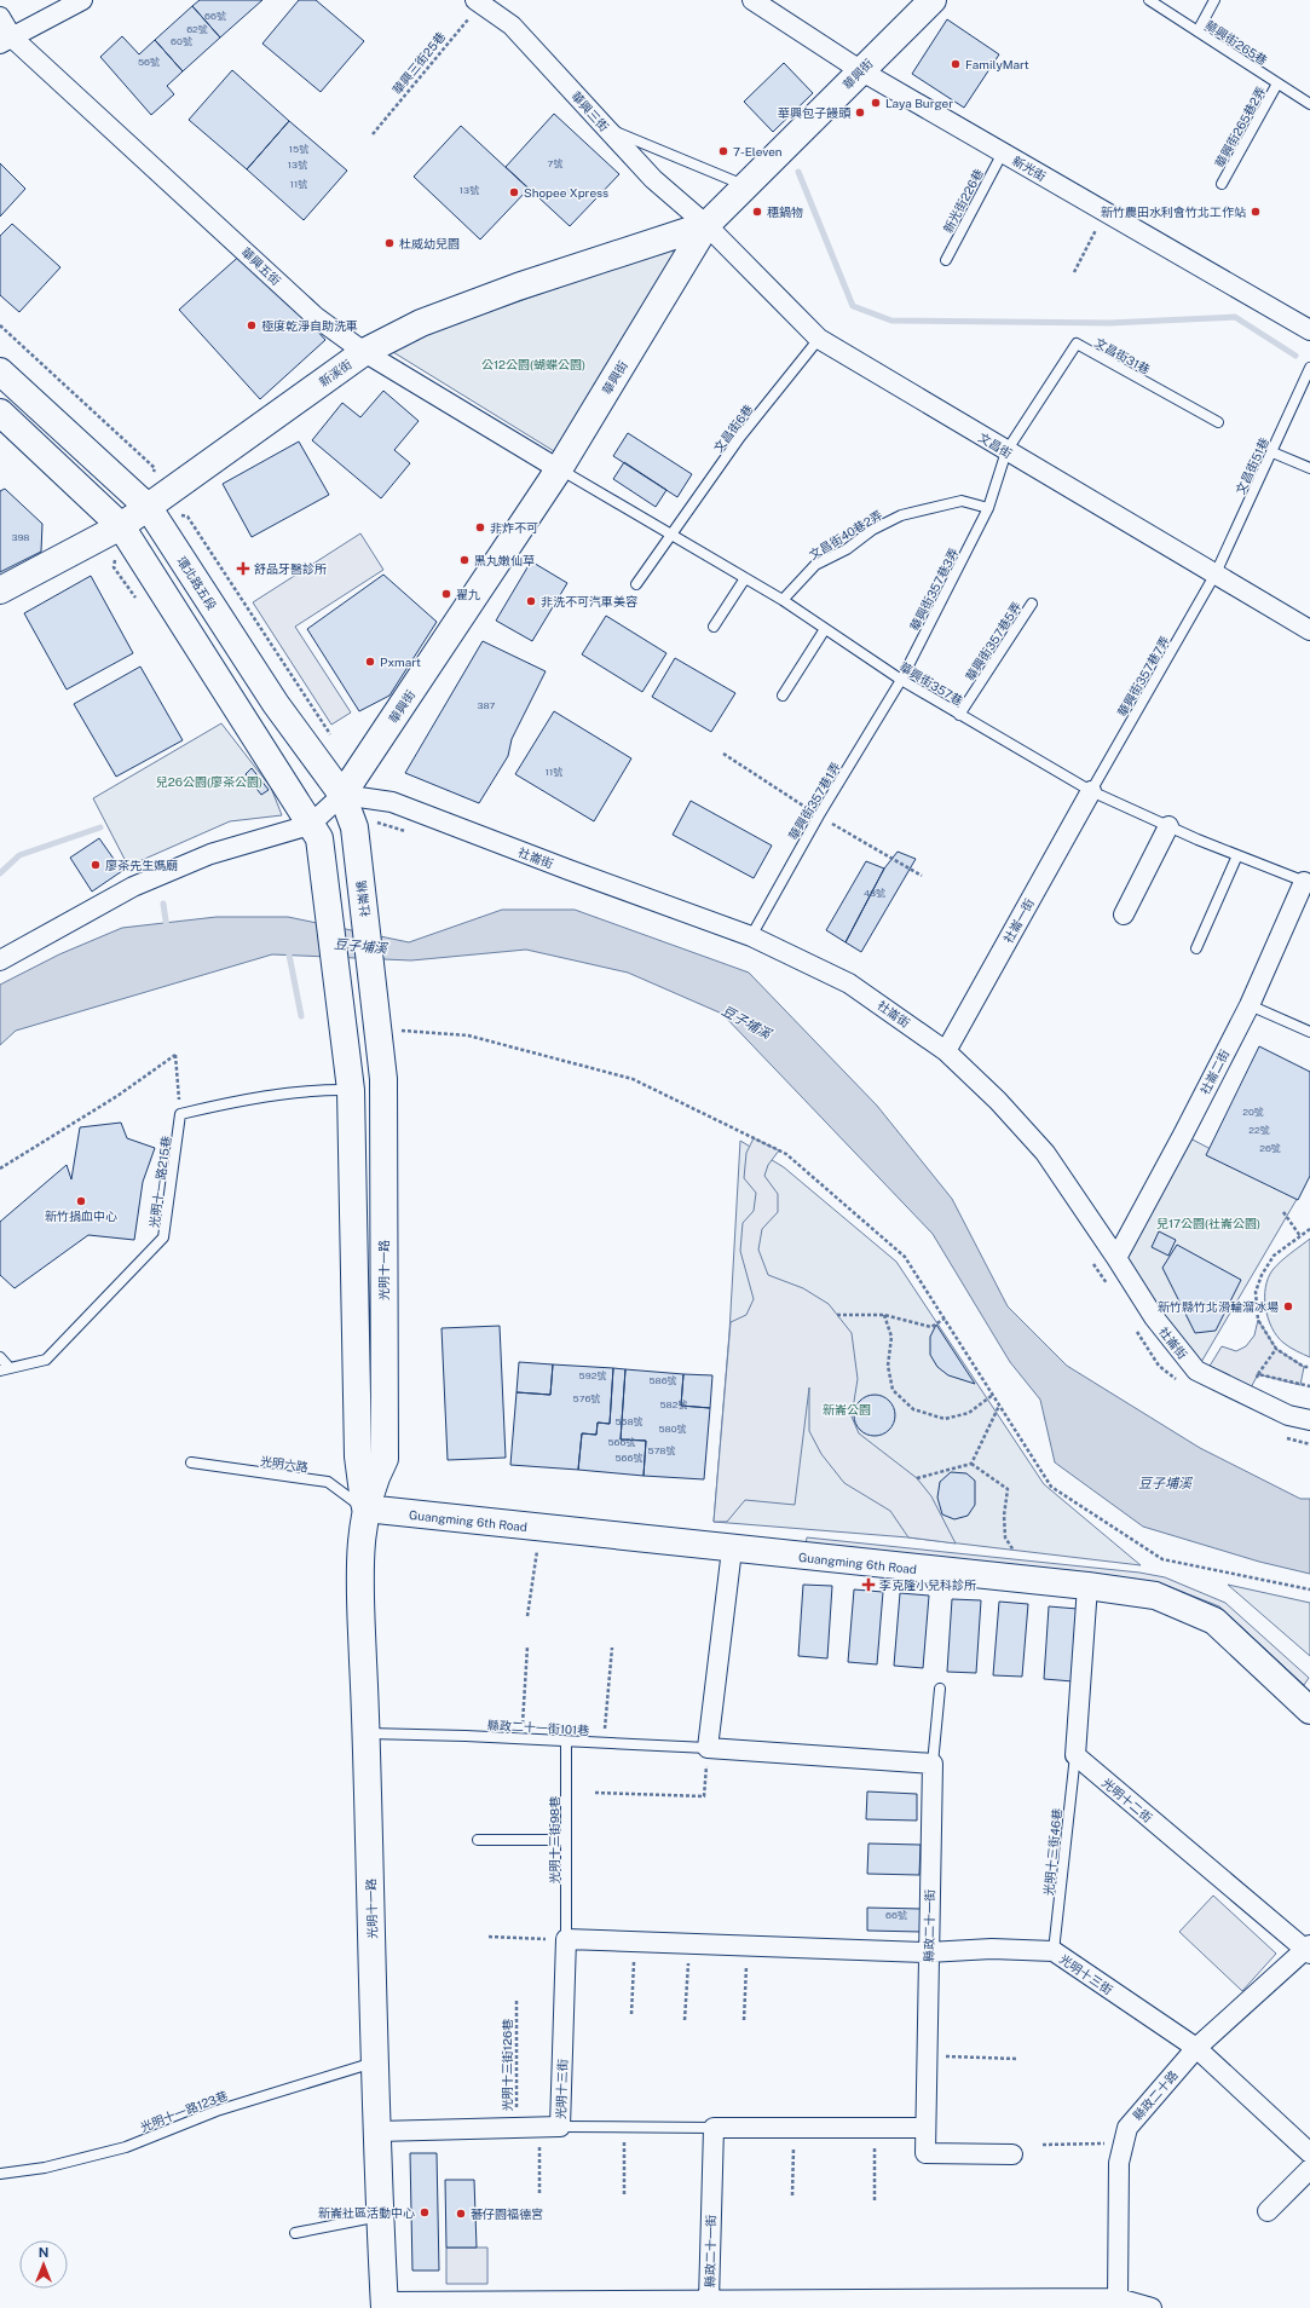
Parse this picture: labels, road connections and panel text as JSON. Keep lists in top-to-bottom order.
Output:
{
  "streets": {
    "street": [
      "華興街",
      "華興三街",
      "新光街",
      "華興五街",
      "新溪街",
      "文昌街",
      "環北路五段",
      "社崙街",
      "社崙橋",
      "社崙一街",
      "社崙二街",
      "光明十一路",
      "Guangming 6th Road",
      "光明十二街",
      "縣政二十一街",
      "光明十三街",
      "縣政二十路"
    ],
    "lane": [
      "華興街265巷",
      "華興街265巷2弄",
      "新光街226巷",
      "文昌街31巷",
      "文昌街6巷",
      "文昌街51巷",
      "文昌街40巷2弄",
      "華興街357巷3弄",
      "華興街357巷5弄",
      "華興街357巷7弄",
      "華興街357巷",
      "華興街357巷1弄",
      "光明十一路215巷",
      "光明六路",
      "縣政二十一街101巷",
      "光明十三街98巷",
      "光明十三街46巷",
      "光明十一路123巷"
    ],
    "path": ["華興三街25巷", "光明十三街126巷"]
  },
  "crossings": [
    ["華興街265巷", "華興街265巷2弄"],
    ["華興三街25巷", "華興三街"],
    ["華興街", "華興三街"],
    ["華興街", "新光街"],
    ["華興街", "華興五街"],
    ["華興街", "新溪街"],
    ["華興街", "文昌街"],
    ["華興街", "環北路五段"],
    ["華興街", "華興街357巷"],
    ["華興街", "社崙街"],
    ["華興三街", "新溪街"],
    ["華興三街", "文昌街"],
    ["新光街", "新光街226巷"],
    ["華興五街", "新溪街"],
    ["華興五街", "華興街357巷"],
    ["文昌街31巷", "文昌街"],
    ["文昌街31巷", "華興街357巷3弄"],
    ["新溪街", "文昌街"],
    ["新溪街", "環北路五段"],
    ["文昌街6巷", "文昌街"],
    ["文昌街6巷", "華興街357巷"],
    ["文昌街", "文昌街51巷"],
    ["文昌街", "華興街357巷3弄"],
    ["文昌街", "華興街357巷7弄"],
    ["文昌街51巷", "華興街357巷7弄"],
    ["文昌街40巷2弄", "華興街357巷3弄"],
    ["文昌街40巷2弄", "華興街357巷"],
    ["環北路五段", "社崙街"],
    ["環北路五段", "社崙橋"],
    ["華興街357巷3弄", "華興街357巷"],
    ["華興街357巷3弄", "華興街357巷1弄"],
    ["華興街357巷5弄", "華興街357巷"],
    ["華興街357巷7弄", "華興街357巷"],
    ["華興街357巷7弄", "社崙一街"],
    ["華興街357巷", "華興街357巷1弄"],
    ["華興街357巷", "社崙一街"],
    ["華興街357巷", "社崙二街"],
    ["華興街357巷1弄", "社崙街"],
    ["社崙街", "社崙一街"],
    ["社崙街", "社崙二街"],
    ["社崙橋", "光明十一路"],
    ["光明十一路", "光明六路"],
    ["光明十一路", "Guangming 6th Road"],
    ["光明十一路", "縣政二十一街101巷"],
    ["光明十一路", "光明十三街"],
    ["光明十一路", "光明十一路123巷"],
    ["光明六路", "Guangming 6th Road"],
    ["縣政二十一街101巷", "光明十三街98巷"],
    ["光明十二街", "光明十三街46巷"],
    ["光明十二街", "縣政二十路"],
    ["光明十三街98巷", "光明十三街"],
    ["光明十三街46巷", "光明十三街"],
    ["縣政二十一街", "光明十三街"],
    ["光明十三街", "光明十三街126巷"],
    ["光明十三街", "縣政二十路"]
  ],
  "water": ["豆子埔溪"],
  "parks": [
    "公12公園(蝴蝶公園)",
    "兒26公園(廖茶公園)",
    "兒17公園(社崙公園)",
    "新崙公園"
  ],
  "places": {
    "other": [
      "FamilyMart",
      "Laya Burger",
      "華興包子饅頭",
      "7-Eleven",
      "Shopee Xpress",
      "穗鍋物",
      "新竹農田水利會竹北工作站",
      "杜威幼兒園",
      "極度乾淨自助洗車",
      "非炸不可",
      "黑丸嫩仙草",
      "翟九",
      "非洗不可汽車美容",
      "Pxmart",
      "廖茶先生媽廟",
      "新竹捐血中心",
      "新竹縣竹北滑輪溜冰場",
      "新崙社區活動中心",
      "蕃仔園福德宮"
    ],
    "health": ["舒品牙醫診所", "李克隆小兒科診所"]
  },
  "house_numbers": [
    "66號",
    "62號",
    "60號",
    "56號",
    "15號",
    "7號",
    "13號",
    "11號",
    "13號",
    "398",
    "387",
    "11號",
    "43號",
    "20號",
    "22號",
    "26號",
    "592號",
    "586號",
    "576號",
    "582號",
    "568號",
    "580號",
    "566號",
    "578號",
    "566號",
    "66號"
  ],
  "north": "top"
}
